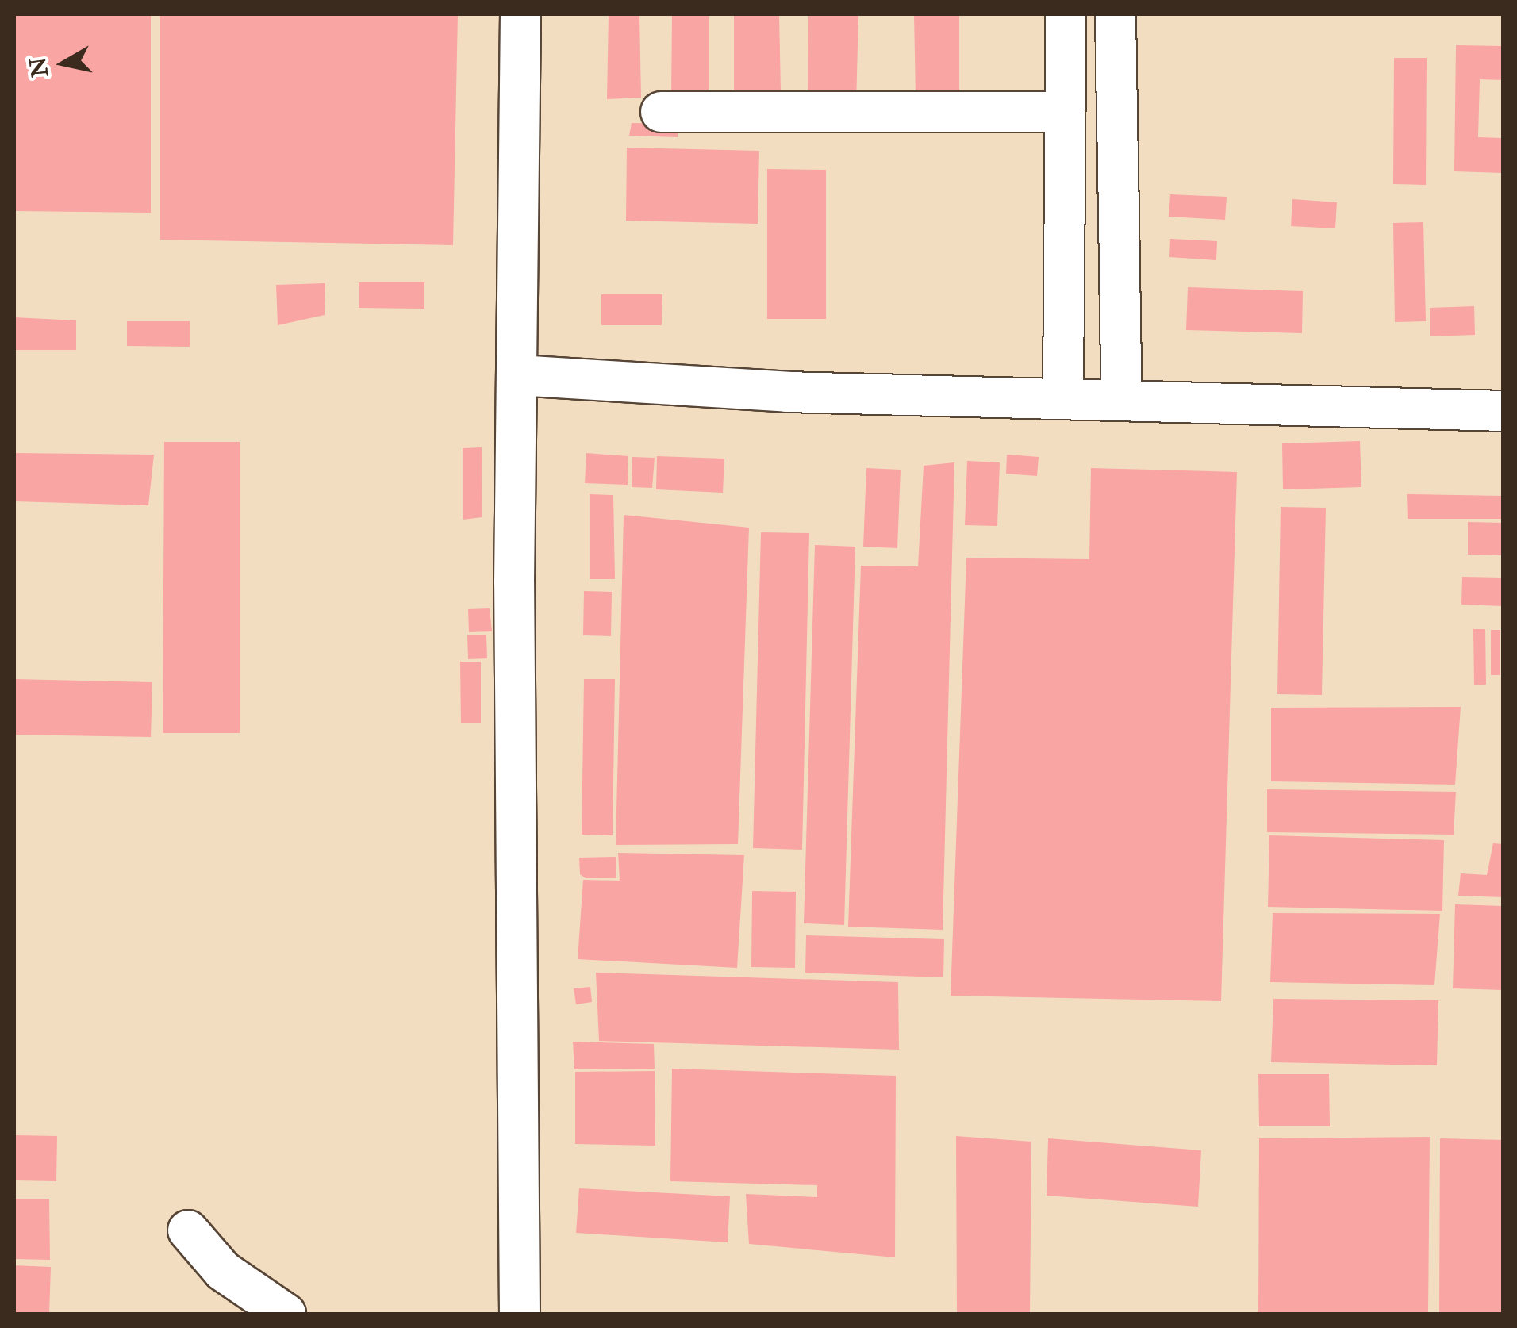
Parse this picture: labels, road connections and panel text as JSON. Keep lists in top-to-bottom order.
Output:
{
  "north": "left"
}
